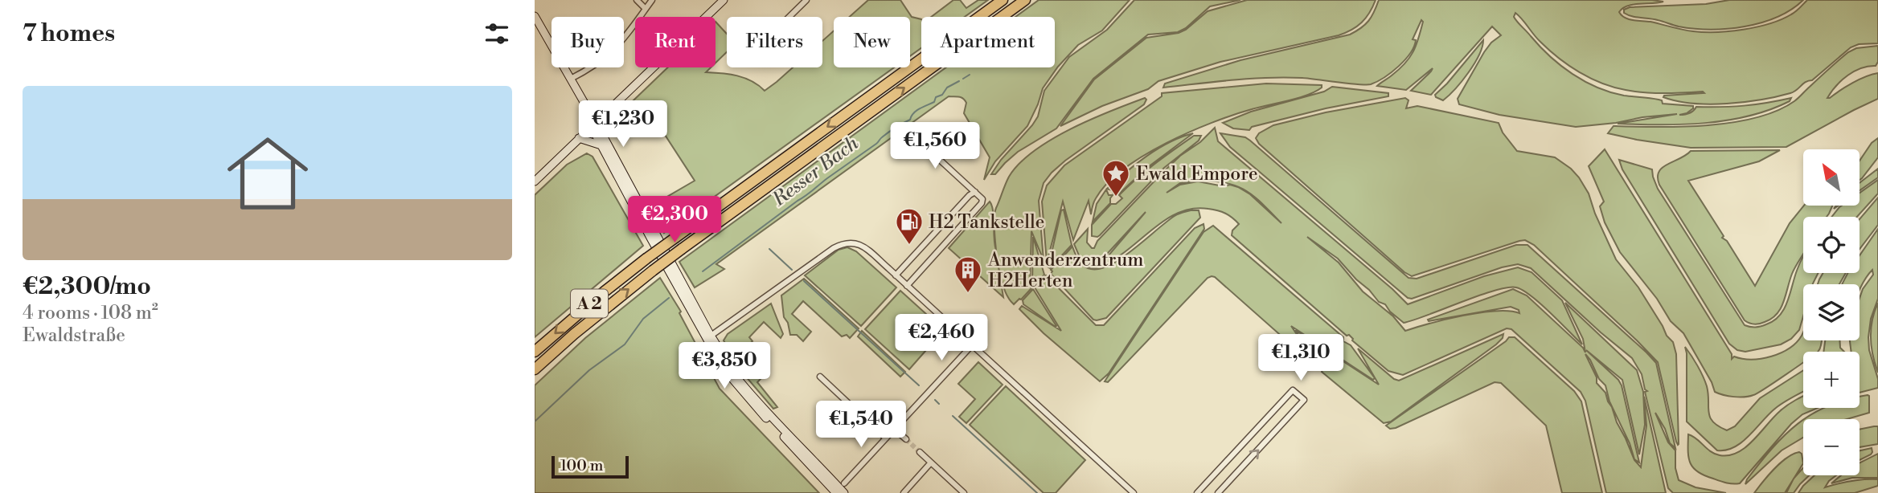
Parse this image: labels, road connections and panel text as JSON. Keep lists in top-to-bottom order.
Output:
{
  "streets": {
    "highway": ["A 2"]
  },
  "water": ["Resser Bach"],
  "places": {
    "place": ["Ewald Empore"],
    "fuel station": ["H2 Tankstelle"],
    "building": ["Anwenderzentrum H2Herten"]
  },
  "scale_bar": "100 m",
  "north": "top left",
  "page": {
    "heading": "7 homes",
    "chip": [
      "Buy",
      "Rent",
      "Filters",
      "New",
      "Apartment"
    ],
    "list": [
      {
        "name": "€2,300/mo",
        "note": "4 rooms · 108 m² · Ewaldstraße"
      }
    ],
    "price": [
      "€1,230",
      "€1,560",
      "€2,300",
      "€2,460",
      "€1,310",
      "€3,850",
      "€1,540"
    ],
    "map_buttons": ["+", "−"],
    "scale": "100 m"
  }
}
